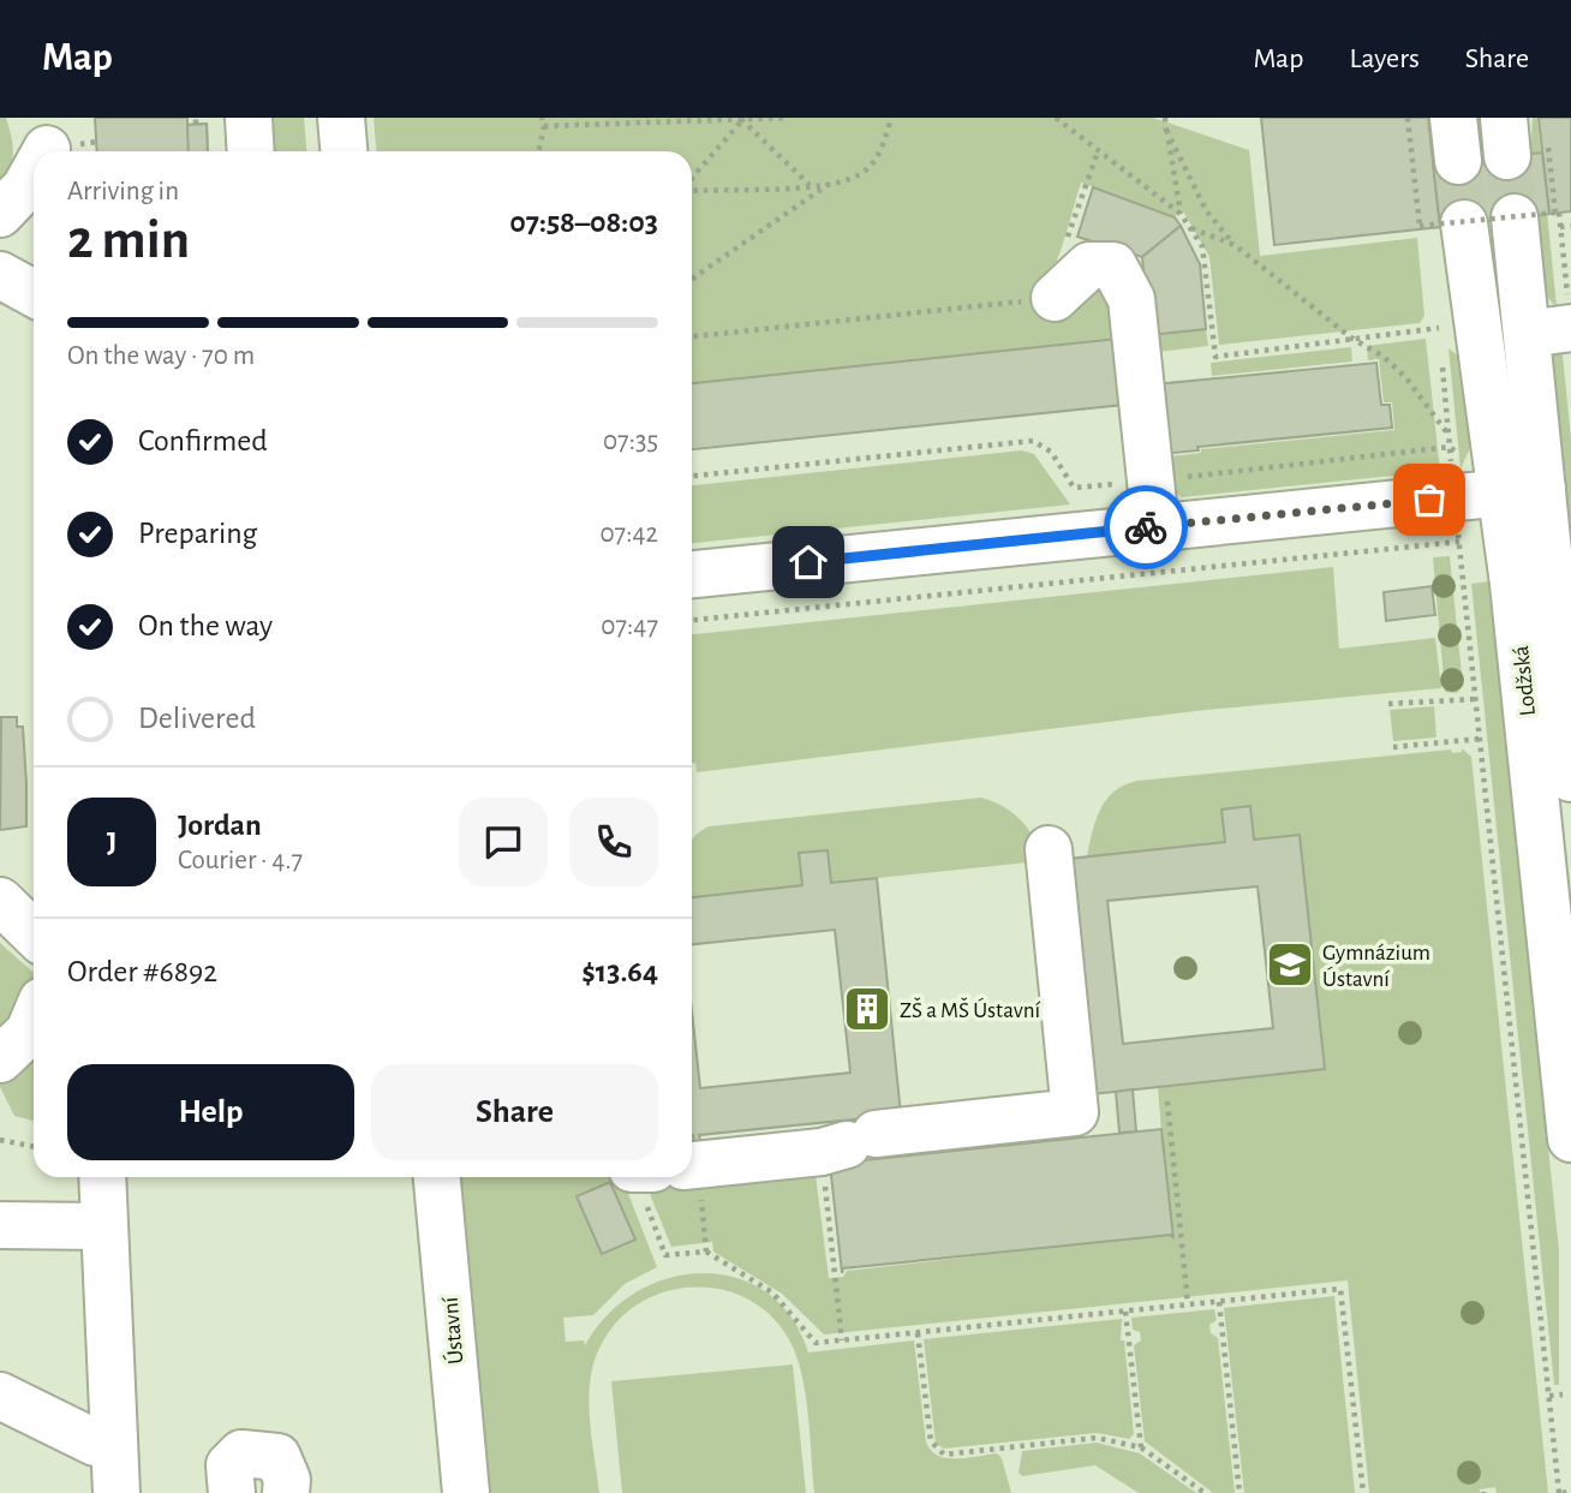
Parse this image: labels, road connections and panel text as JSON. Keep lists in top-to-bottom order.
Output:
{
  "streets": {
    "street": ["Lodžská", "Ústavní"]
  },
  "places": {
    "school or university": ["Gymnázium Ústavní"],
    "building": ["ZŠ a MŠ Ústavní"]
  },
  "page": {
    "header": "Map",
    "nav": ["Map", "Layers", "Share"],
    "heading": ["2 min", "Arriving in", "07:58–08:03"],
    "panel": [
      "Jordan",
      "Courier · 4.7",
      "Order #6892",
      "$13.64"
    ],
    "bar": "On the way · 70 m",
    "list": [
      ["Confirmed", "07:35"],
      ["Preparing", "07:42"],
      ["On the way", "07:47"],
      "Delivered"
    ],
    "round": "J",
    "buttons": ["Help", "Share"]
  }
}
